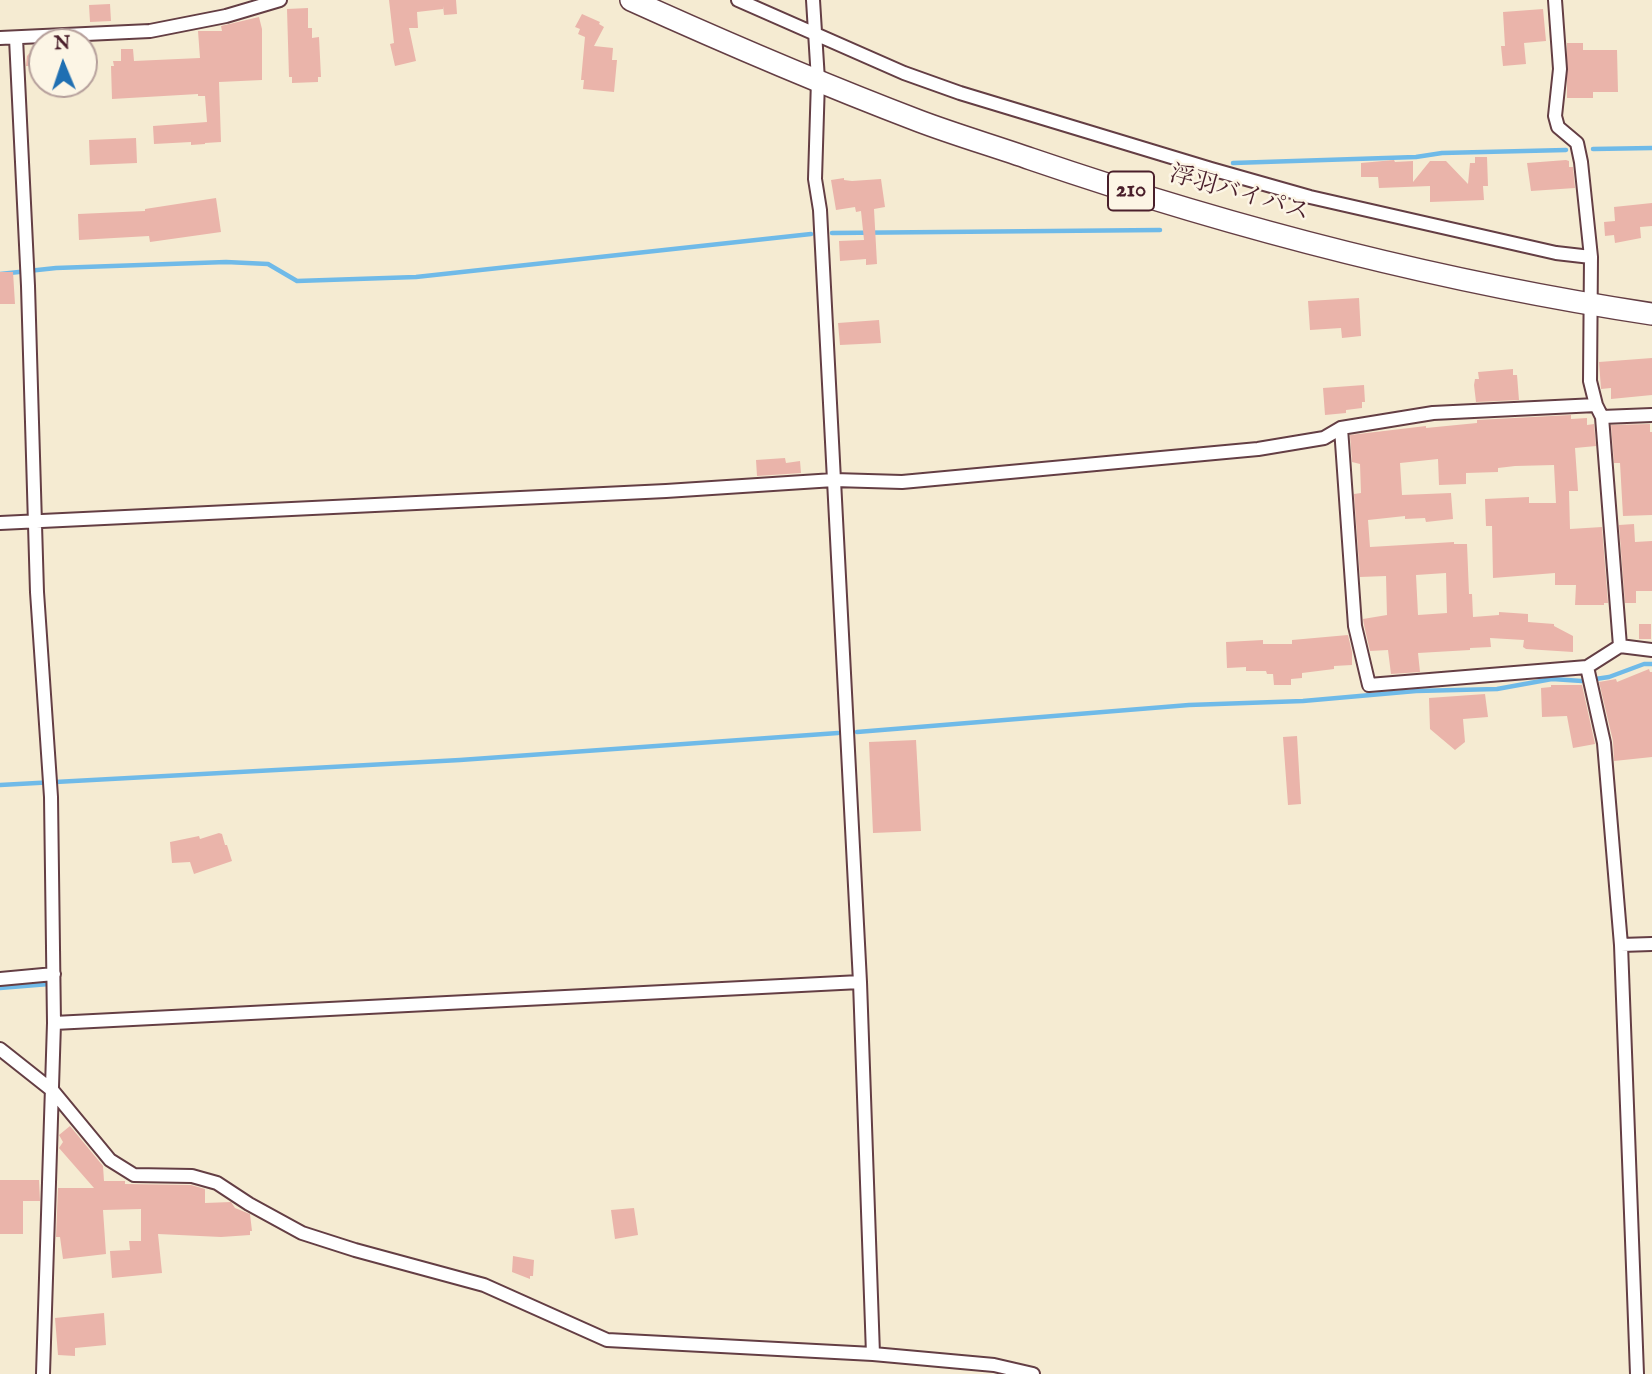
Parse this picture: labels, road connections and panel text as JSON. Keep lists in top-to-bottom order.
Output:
{
  "streets": {
    "highway": ["210", "浮羽バイパス"]
  },
  "north": "top"
}
